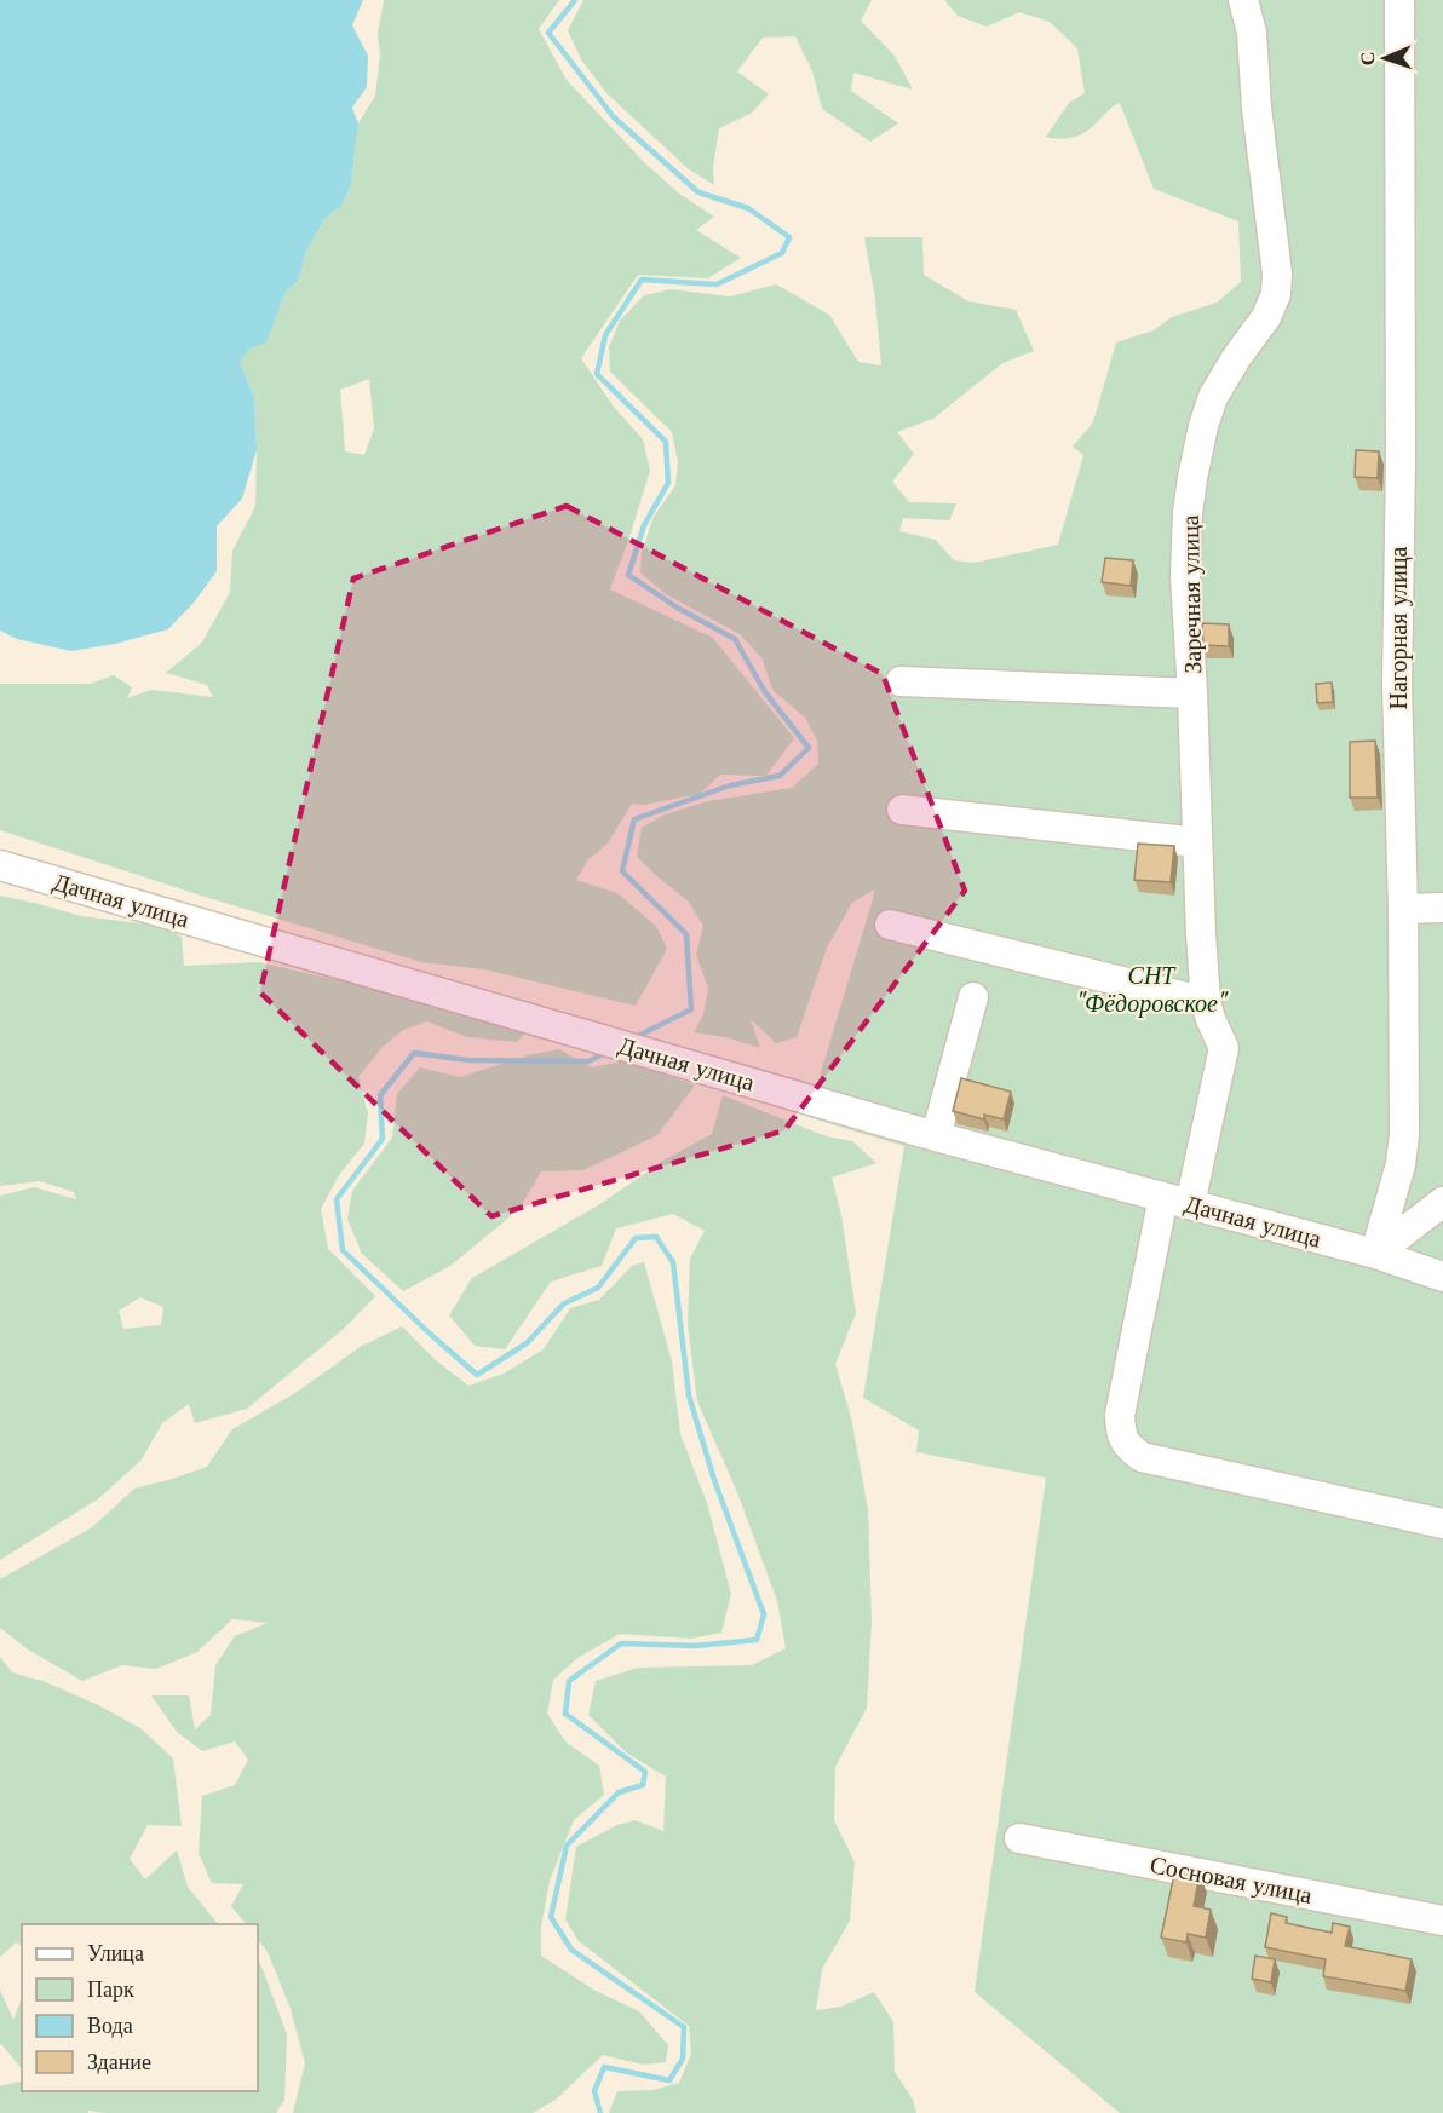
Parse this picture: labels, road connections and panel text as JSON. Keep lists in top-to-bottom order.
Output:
{
  "streets": {
    "street": [
      "Заречная улица",
      "Нагорная улица",
      "Дачная улица",
      "Сосновая улица"
    ]
  },
  "crossings": [
    ["Заречная улица", "Дачная улица"],
    ["Нагорная улица", "Дачная улица"]
  ],
  "parks": ["СНТ \"Фёдоровское\""],
  "legend": [
    "Улица",
    "Парк",
    "Вода",
    "Здание"
  ],
  "north": "left"
}
